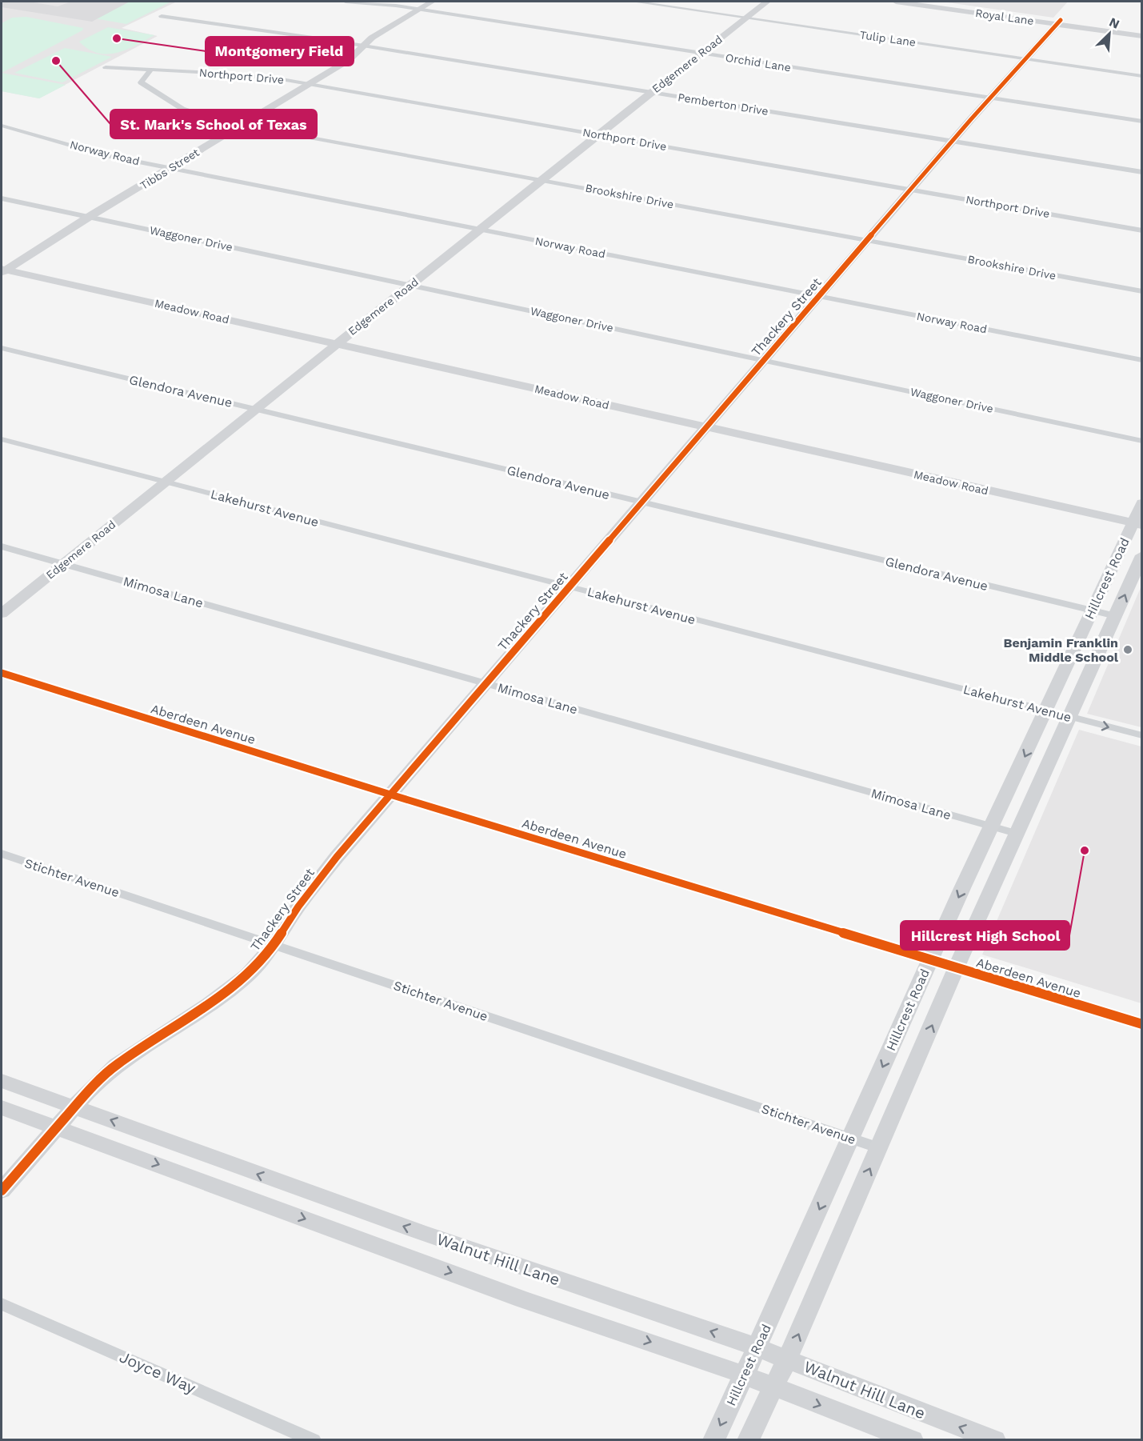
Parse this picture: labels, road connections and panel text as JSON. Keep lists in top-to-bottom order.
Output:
{
  "streets": {
    "street": [
      "Royal Lane",
      "Tulip Lane",
      "Orchid Lane",
      "Edgemere Road",
      "Northport Drive",
      "Pemberton Drive",
      "Norway Road",
      "Tibbs Street",
      "Brookshire Drive",
      "Waggoner Drive",
      "Meadow Road",
      "Thackery Street",
      "Glendora Avenue",
      "Lakehurst Avenue",
      "Hillcrest Road",
      "Mimosa Lane",
      "Aberdeen Avenue",
      "Stichter Avenue",
      "Walnut Hill Lane",
      "Joyce Way"
    ]
  },
  "crossings": [
    ["Royal Lane", "Thackery Street"],
    ["Tulip Lane", "Edgemere Road"],
    ["Tulip Lane", "Thackery Street"],
    ["Orchid Lane", "Edgemere Road"],
    ["Orchid Lane", "Tibbs Street"],
    ["Orchid Lane", "Thackery Street"],
    ["Edgemere Road", "Northport Drive"],
    ["Edgemere Road", "Pemberton Drive"],
    ["Edgemere Road", "Norway Road"],
    ["Edgemere Road", "Brookshire Drive"],
    ["Edgemere Road", "Waggoner Drive"],
    ["Edgemere Road", "Meadow Road"],
    ["Edgemere Road", "Glendora Avenue"],
    ["Edgemere Road", "Lakehurst Avenue"],
    ["Edgemere Road", "Mimosa Lane"],
    ["Northport Drive", "Tibbs Street"],
    ["Northport Drive", "Brookshire Drive"],
    ["Northport Drive", "Thackery Street"],
    ["Pemberton Drive", "Tibbs Street"],
    ["Pemberton Drive", "Thackery Street"],
    ["Norway Road", "Tibbs Street"],
    ["Norway Road", "Thackery Street"],
    ["Tibbs Street", "Brookshire Drive"],
    ["Tibbs Street", "Waggoner Drive"],
    ["Tibbs Street", "Meadow Road"],
    ["Brookshire Drive", "Thackery Street"],
    ["Waggoner Drive", "Thackery Street"],
    ["Meadow Road", "Thackery Street"],
    ["Meadow Road", "Hillcrest Road"],
    ["Thackery Street", "Glendora Avenue"],
    ["Thackery Street", "Lakehurst Avenue"],
    ["Thackery Street", "Mimosa Lane"],
    ["Thackery Street", "Aberdeen Avenue"],
    ["Thackery Street", "Stichter Avenue"],
    ["Thackery Street", "Walnut Hill Lane"],
    ["Glendora Avenue", "Hillcrest Road"],
    ["Lakehurst Avenue", "Hillcrest Road"],
    ["Hillcrest Road", "Mimosa Lane"],
    ["Hillcrest Road", "Aberdeen Avenue"],
    ["Hillcrest Road", "Stichter Avenue"],
    ["Hillcrest Road", "Walnut Hill Lane"]
  ],
  "places": [
    "Montgomery Field",
    "St. Mark's School of Texas",
    "Benjamin Franklin Middle School",
    "Hillcrest High School"
  ],
  "north": "top right"
}
